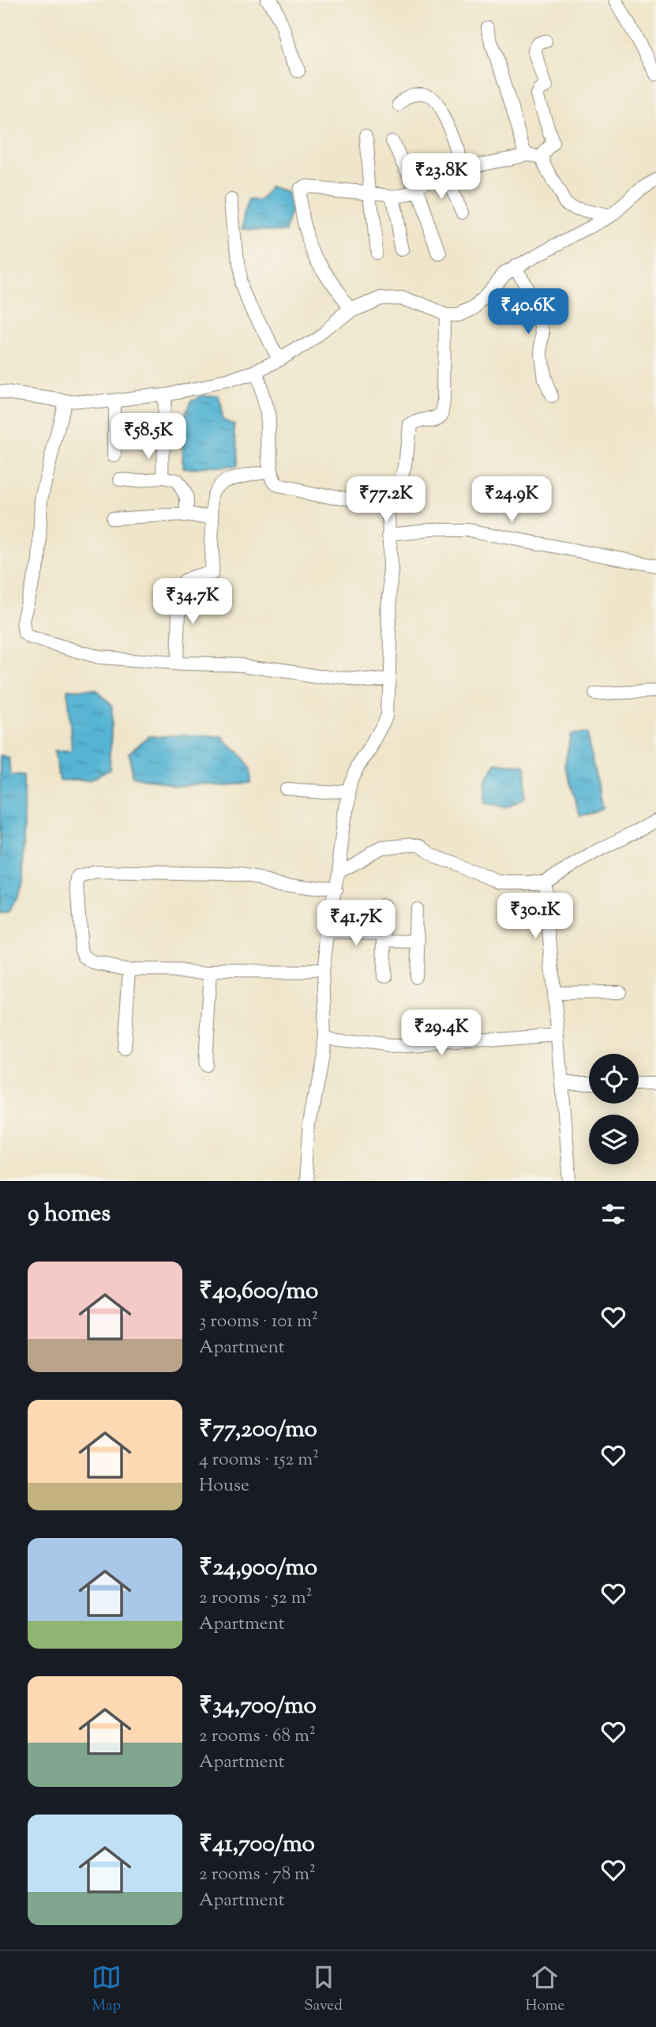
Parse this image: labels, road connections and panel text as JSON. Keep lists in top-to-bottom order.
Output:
{
  "page": {
    "price": [
      "₹23.8K",
      "₹40.6K",
      "₹58.5K",
      "₹77.2K",
      "₹24.9K",
      "₹34.7K",
      "₹30.1K",
      "₹41.7K",
      "₹29.4K"
    ],
    "heading": "9 homes",
    "list": [
      {
        "name": "₹40,600/mo",
        "note": "3 rooms · 101 m² · Apartment"
      },
      {
        "name": "₹77,200/mo",
        "note": "4 rooms · 152 m² · House"
      },
      {
        "name": "₹24,900/mo",
        "note": "2 rooms · 52 m² · Apartment"
      },
      {
        "name": "₹34,700/mo",
        "note": "2 rooms · 68 m² · Apartment"
      },
      {
        "name": "₹41,700/mo",
        "note": "2 rooms · 78 m² · Apartment"
      }
    ],
    "tabs": ["Map", "Saved", "Home"]
  }
}
